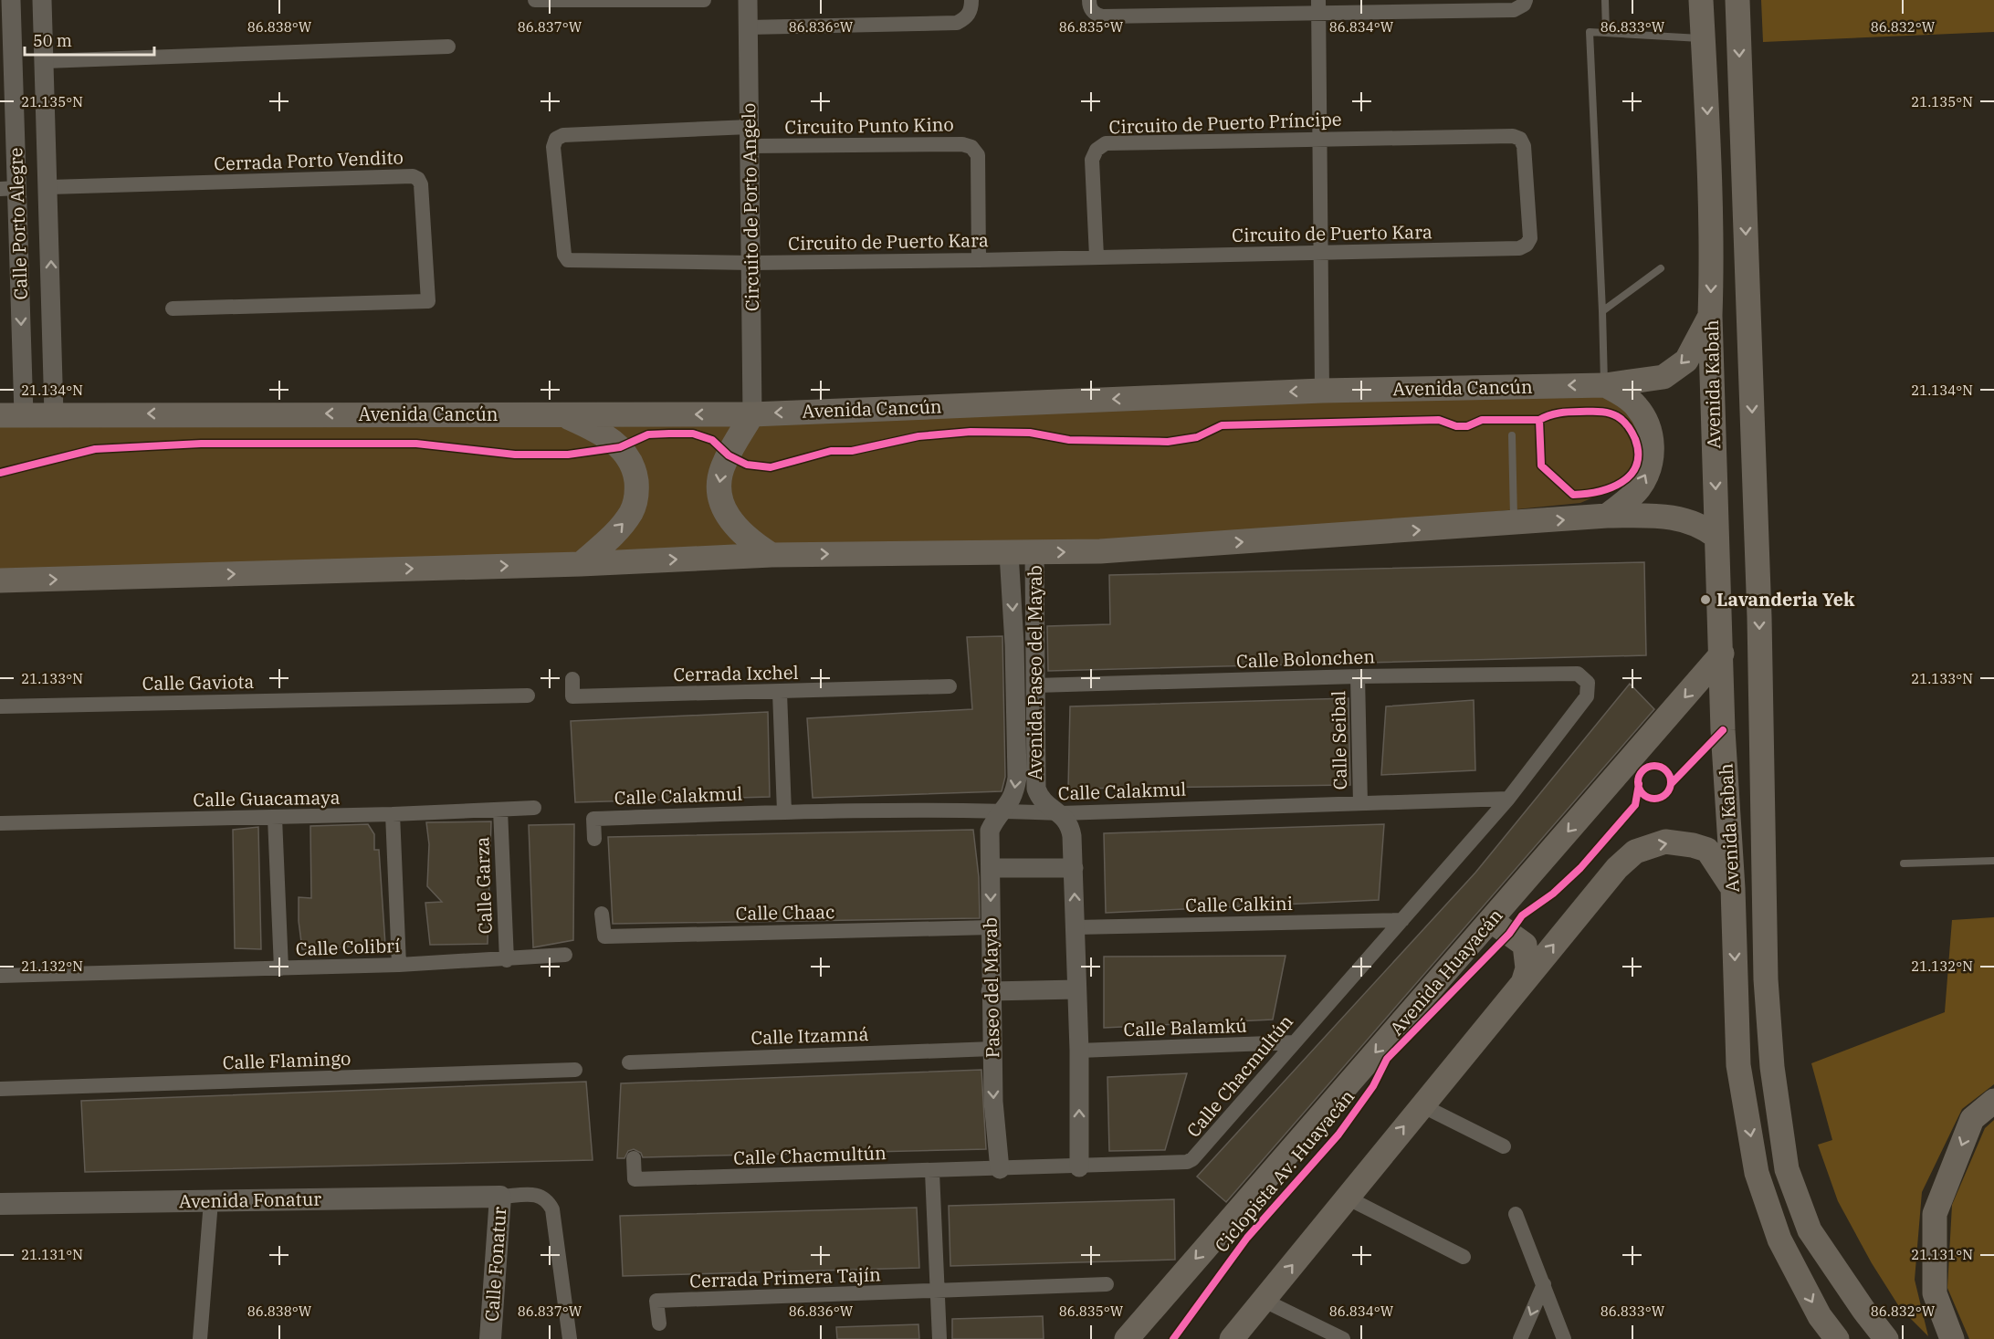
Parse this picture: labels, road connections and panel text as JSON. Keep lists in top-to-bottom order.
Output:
{
  "streets": {
    "main road": [
      "Avenida Kabah",
      "Avenida Cancún",
      "Avenida Huayacán",
      "Avenida Fonatur",
      "Calle Fonatur"
    ],
    "street": [
      "Circuito de Puerto Príncipe",
      "Circuito Punto Kino",
      "Cerrada Porto Vendito",
      "Circuito de Porto Angelo",
      "Calle Porto Alegre",
      "Circuito de Puerto Kara",
      "Calle Bolonchen",
      "Avenida Paseo del Mayab",
      "Cerrada Ixchel",
      "Calle Gaviota",
      "Calle Seibal",
      "Calle Calakmul",
      "Calle Guacamaya",
      "Calle Garza",
      "Calle Calkini",
      "Calle Chaac",
      "Calle Colibrí",
      "Paseo del Mayab",
      "Calle Balamkú",
      "Calle Itzamná",
      "Calle Flamingo",
      "Calle Chacmultún",
      "Cerrada Primera Tajín"
    ],
    "cycle path": ["Ciclopista Av. Huayacán"]
  },
  "crossings": [
    ["Circuito de Puerto Príncipe", "Circuito de Puerto Kara"],
    ["Circuito Punto Kino", "Circuito de Porto Angelo"],
    ["Circuito Punto Kino", "Circuito de Puerto Kara"],
    ["Cerrada Porto Vendito", "Calle Porto Alegre"],
    ["Circuito de Porto Angelo", "Circuito de Puerto Kara"],
    ["Circuito de Porto Angelo", "Avenida Cancún"],
    ["Calle Porto Alegre", "Avenida Cancún"],
    ["Avenida Kabah", "Avenida Cancún"],
    ["Avenida Kabah", "Avenida Huayacán"],
    ["Calle Bolonchen", "Avenida Paseo del Mayab"],
    ["Calle Bolonchen", "Calle Seibal"],
    ["Calle Bolonchen", "Calle Chacmultún"],
    ["Avenida Paseo del Mayab", "Calle Calakmul"],
    ["Avenida Paseo del Mayab", "Paseo del Mayab"],
    ["Calle Seibal", "Calle Calakmul"],
    ["Calle Calakmul", "Paseo del Mayab"],
    ["Calle Calakmul", "Calle Chacmultún"],
    ["Calle Guacamaya", "Calle Garza"],
    ["Calle Garza", "Calle Colibrí"],
    ["Calle Calkini", "Calle Chacmultún"],
    ["Calle Chaac", "Paseo del Mayab"],
    ["Paseo del Mayab", "Calle Itzamná"],
    ["Paseo del Mayab", "Calle Chacmultún"],
    ["Calle Balamkú", "Calle Chacmultún"],
    ["Avenida Fonatur", "Calle Fonatur"]
  ],
  "places": ["Lavanderia Yek"],
  "scale_bar": "50 m",
  "coordinates": [
    "86.838°W",
    "86.837°W",
    "86.836°W",
    "86.835°W",
    "86.834°W",
    "86.833°W",
    "86.832°W",
    "21.135°N",
    "21.134°N",
    "21.133°N",
    "21.132°N",
    "21.131°N"
  ]
}
